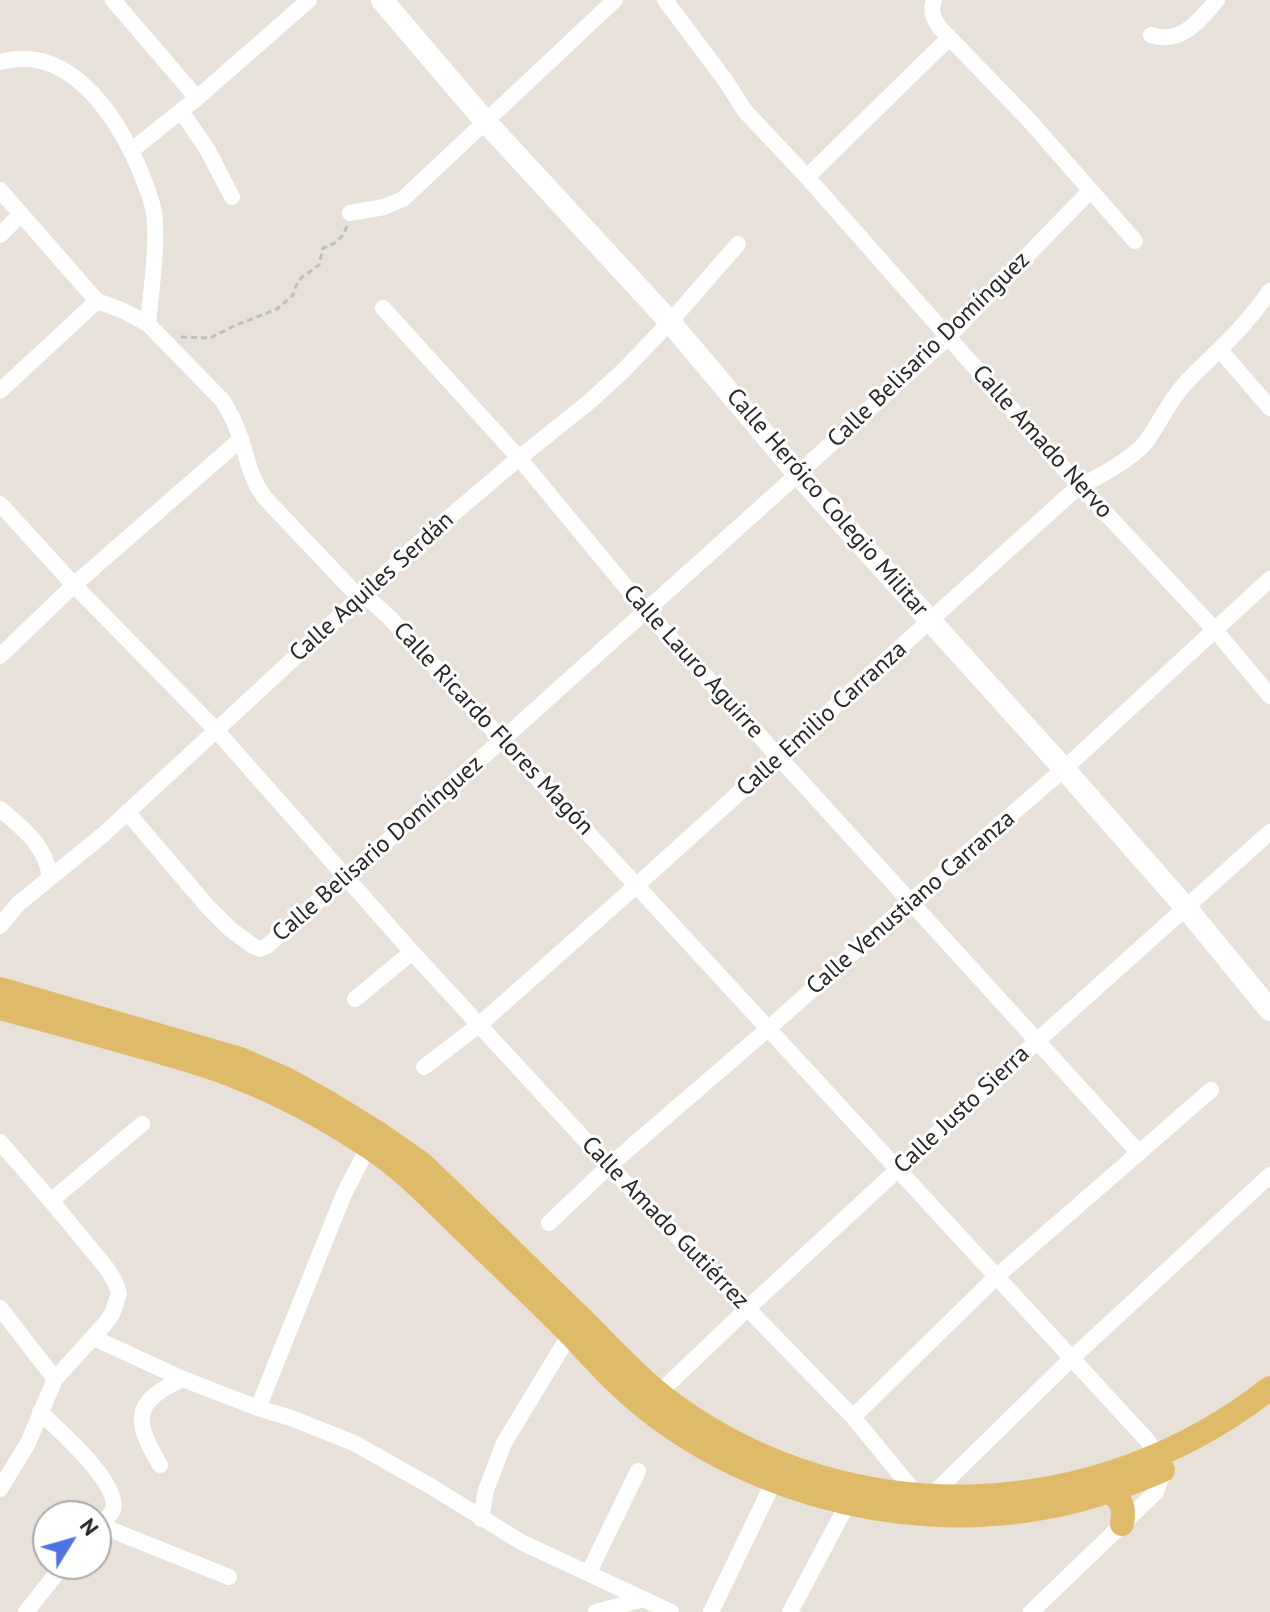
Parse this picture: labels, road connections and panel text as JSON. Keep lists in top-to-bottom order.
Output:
{
  "streets": {
    "main road": ["Calle Heróico Colegio Militar"],
    "street": [
      "Calle Belisario Domínguez",
      "Calle Amado Nervo",
      "Calle Aquiles Serdán",
      "Calle Lauro Aguirre",
      "Calle Emilio Carranza",
      "Calle Ricardo Flores Magón",
      "Calle Venustiano Carranza",
      "Calle Justo Sierra",
      "Calle Amado Gutiérrez"
    ]
  },
  "crossings": [
    ["Calle Belisario Domínguez", "Calle Amado Nervo"],
    ["Calle Belisario Domínguez", "Calle Heróico Colegio Militar"],
    ["Calle Belisario Domínguez", "Calle Aquiles Serdán"],
    ["Calle Belisario Domínguez", "Calle Lauro Aguirre"],
    ["Calle Belisario Domínguez", "Calle Ricardo Flores Magón"],
    ["Calle Belisario Domínguez", "Calle Amado Gutiérrez"],
    ["Calle Amado Nervo", "Calle Emilio Carranza"],
    ["Calle Amado Nervo", "Calle Venustiano Carranza"],
    ["Calle Heróico Colegio Militar", "Calle Aquiles Serdán"],
    ["Calle Heróico Colegio Militar", "Calle Emilio Carranza"],
    ["Calle Heróico Colegio Militar", "Calle Venustiano Carranza"],
    ["Calle Heróico Colegio Militar", "Calle Justo Sierra"],
    ["Calle Aquiles Serdán", "Calle Lauro Aguirre"],
    ["Calle Aquiles Serdán", "Calle Ricardo Flores Magón"],
    ["Calle Aquiles Serdán", "Calle Amado Gutiérrez"],
    ["Calle Lauro Aguirre", "Calle Emilio Carranza"],
    ["Calle Lauro Aguirre", "Calle Venustiano Carranza"],
    ["Calle Lauro Aguirre", "Calle Justo Sierra"],
    ["Calle Emilio Carranza", "Calle Ricardo Flores Magón"],
    ["Calle Emilio Carranza", "Calle Amado Gutiérrez"],
    ["Calle Ricardo Flores Magón", "Calle Venustiano Carranza"],
    ["Calle Ricardo Flores Magón", "Calle Justo Sierra"],
    ["Calle Venustiano Carranza", "Calle Amado Gutiérrez"],
    ["Calle Justo Sierra", "Calle Amado Gutiérrez"]
  ],
  "north": "top right"
}
